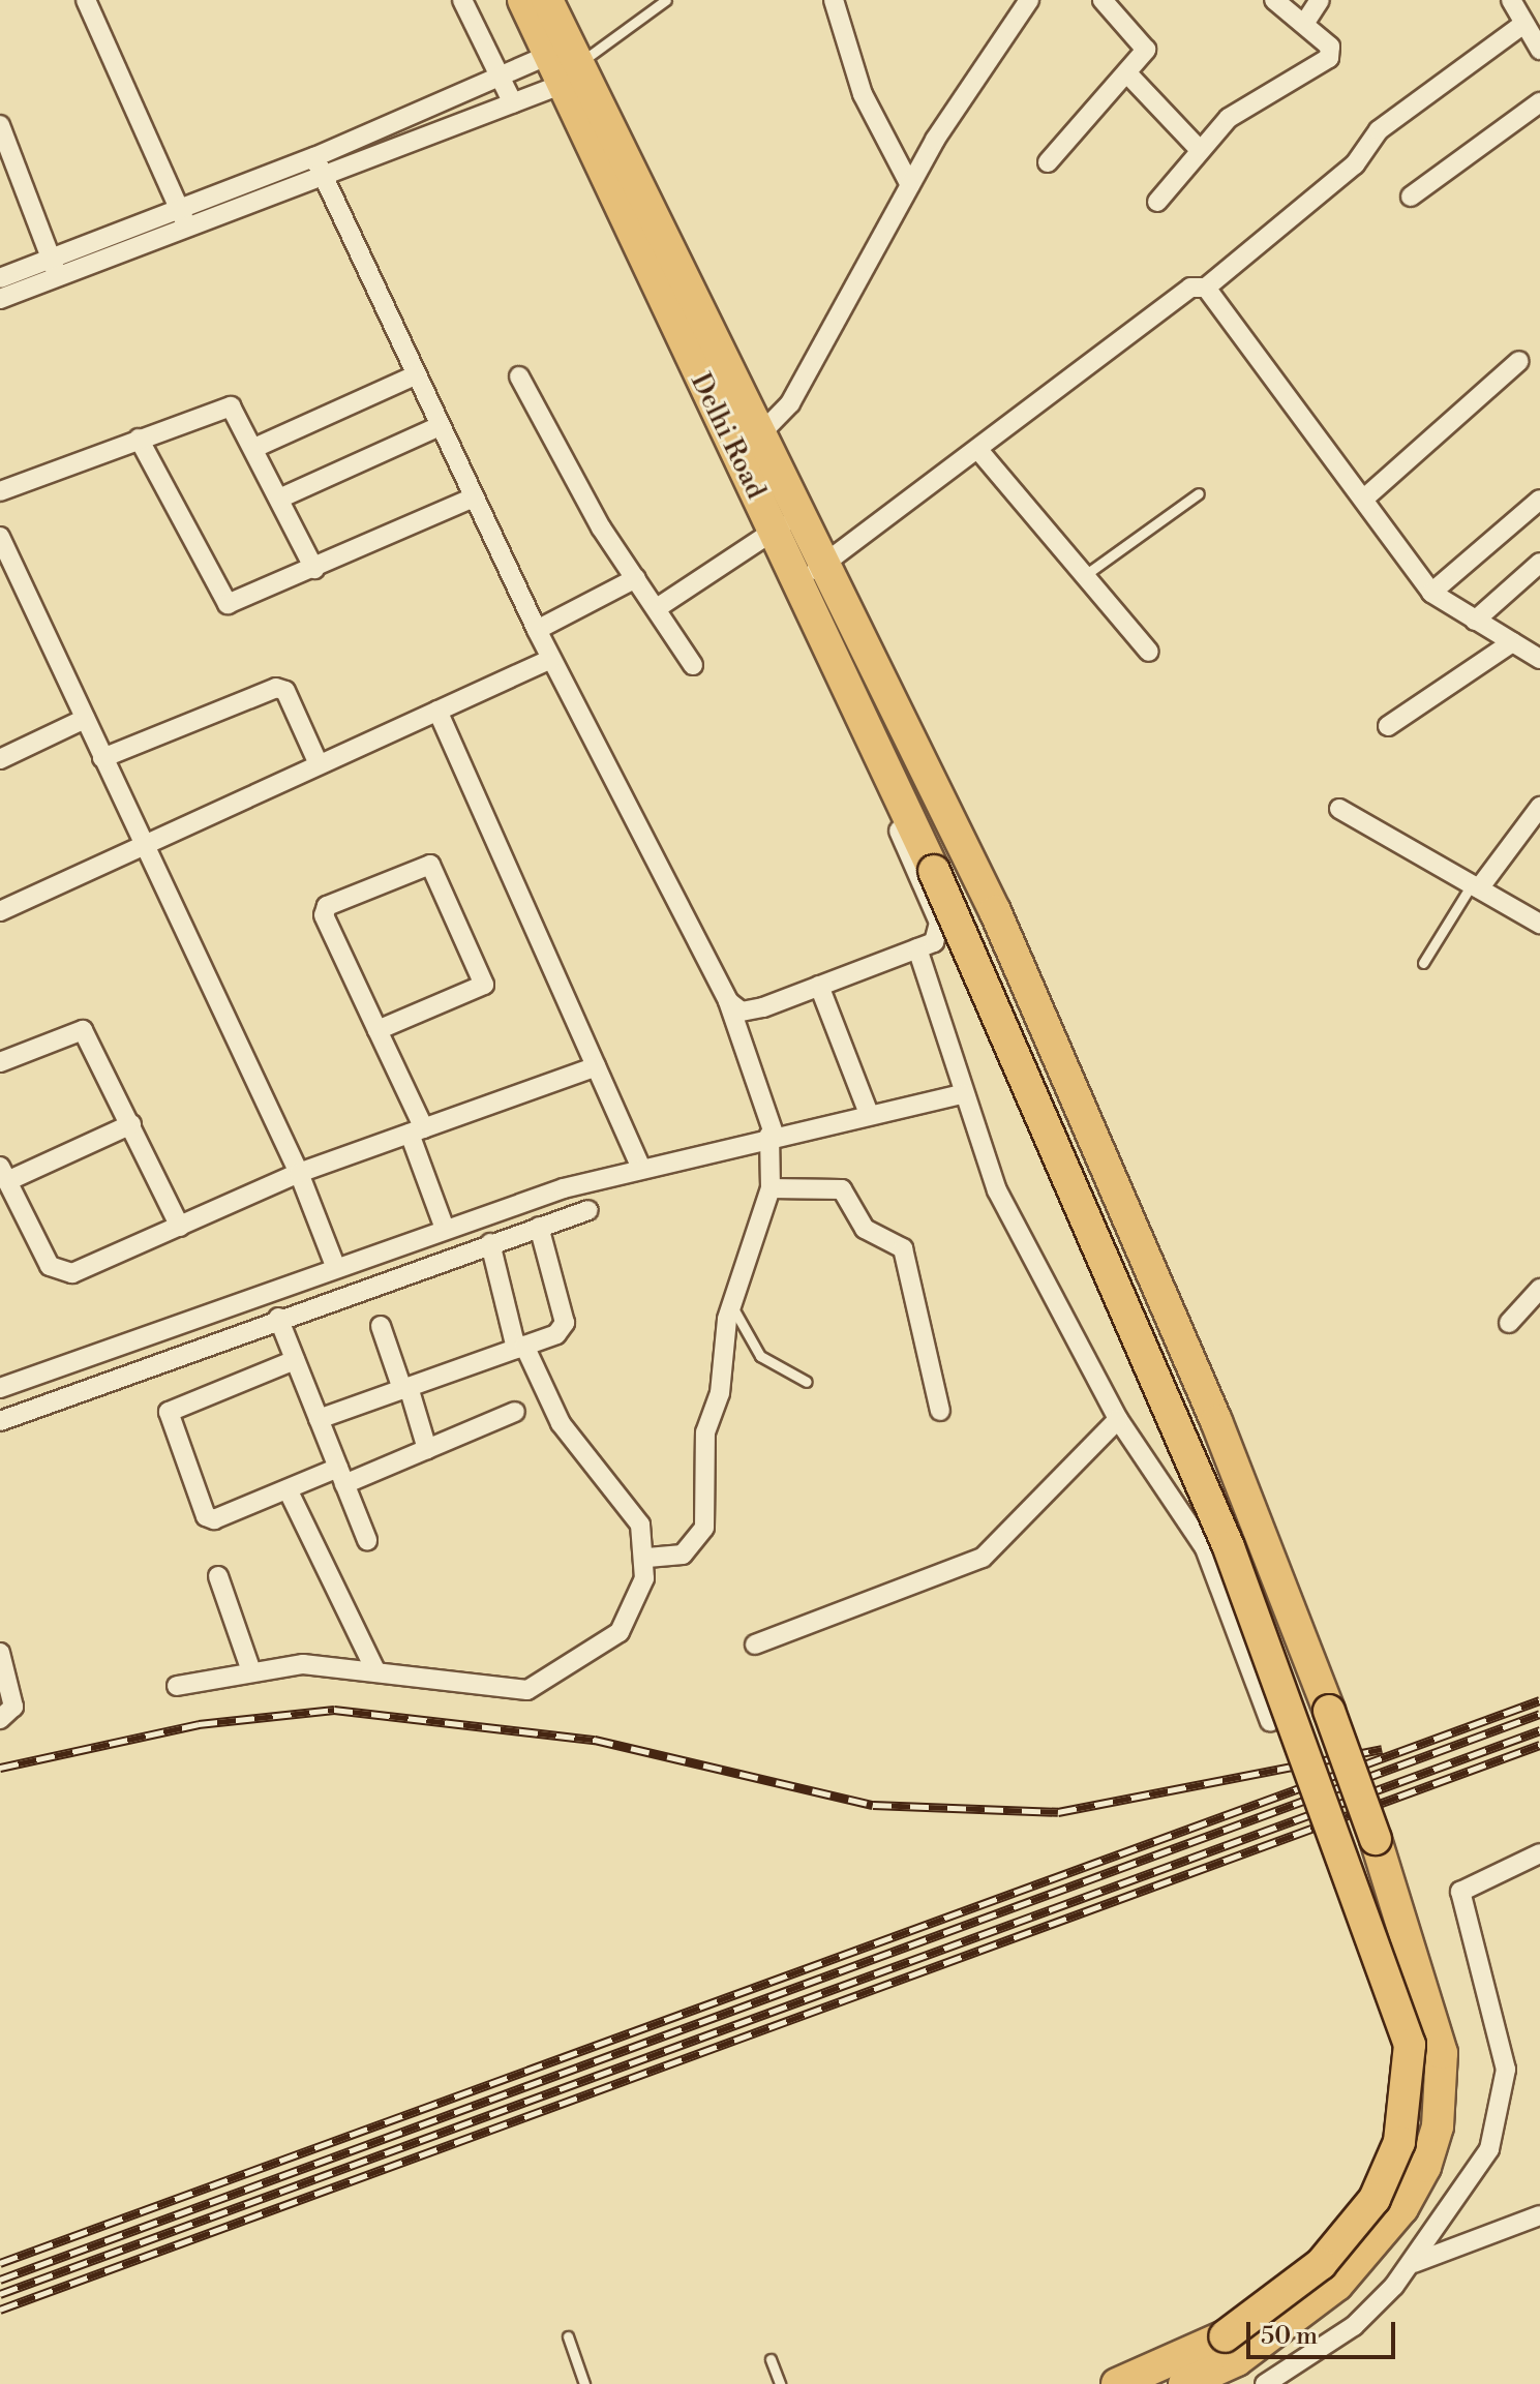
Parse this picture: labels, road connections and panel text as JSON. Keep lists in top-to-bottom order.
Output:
{
  "streets": {
    "main road": ["Delhi Road"]
  },
  "scale_bar": "50 m"
}
